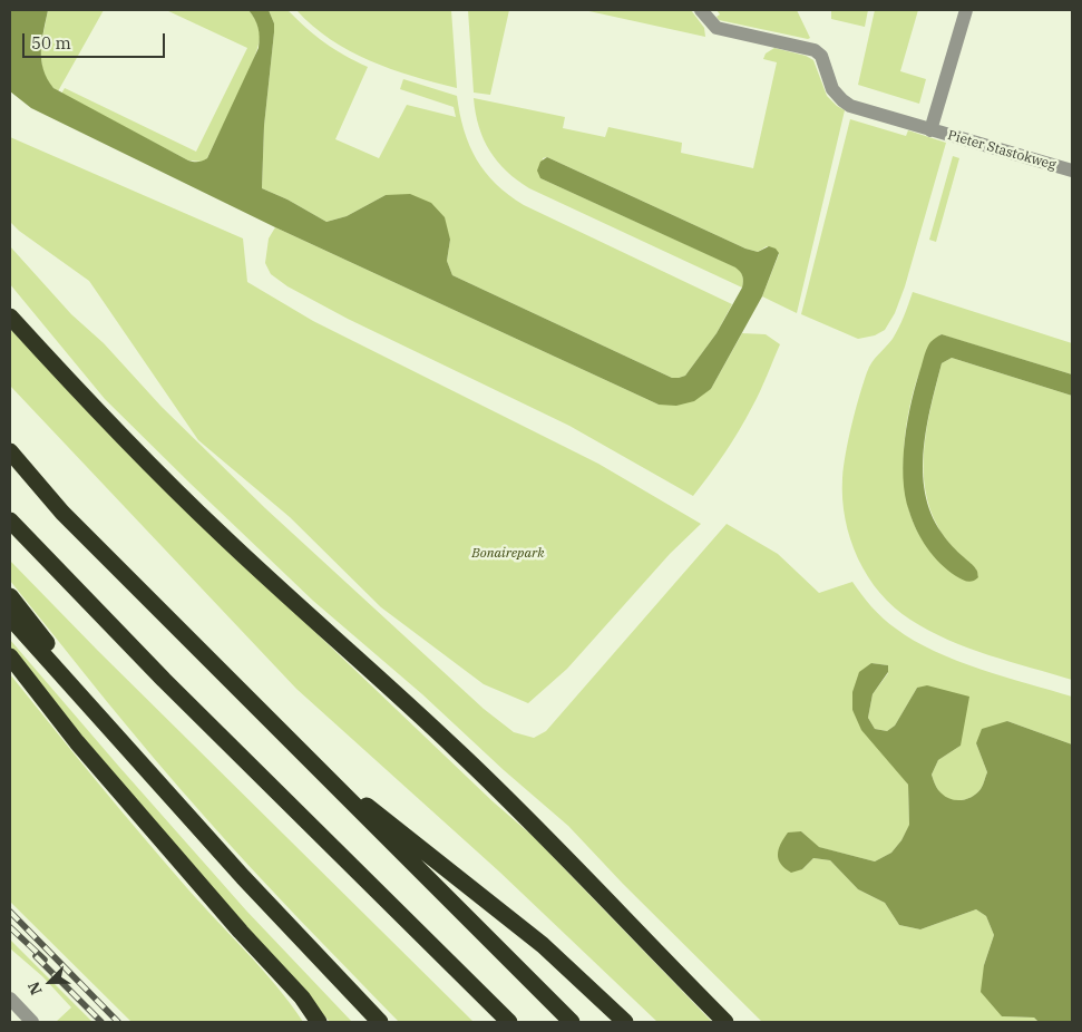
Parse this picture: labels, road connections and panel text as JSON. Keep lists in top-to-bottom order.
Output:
{
  "streets": {
    "street": ["Pieter Stastokweg"]
  },
  "parks": ["Bonairepark"],
  "scale_bar": "50 m",
  "north": "bottom left"
}
